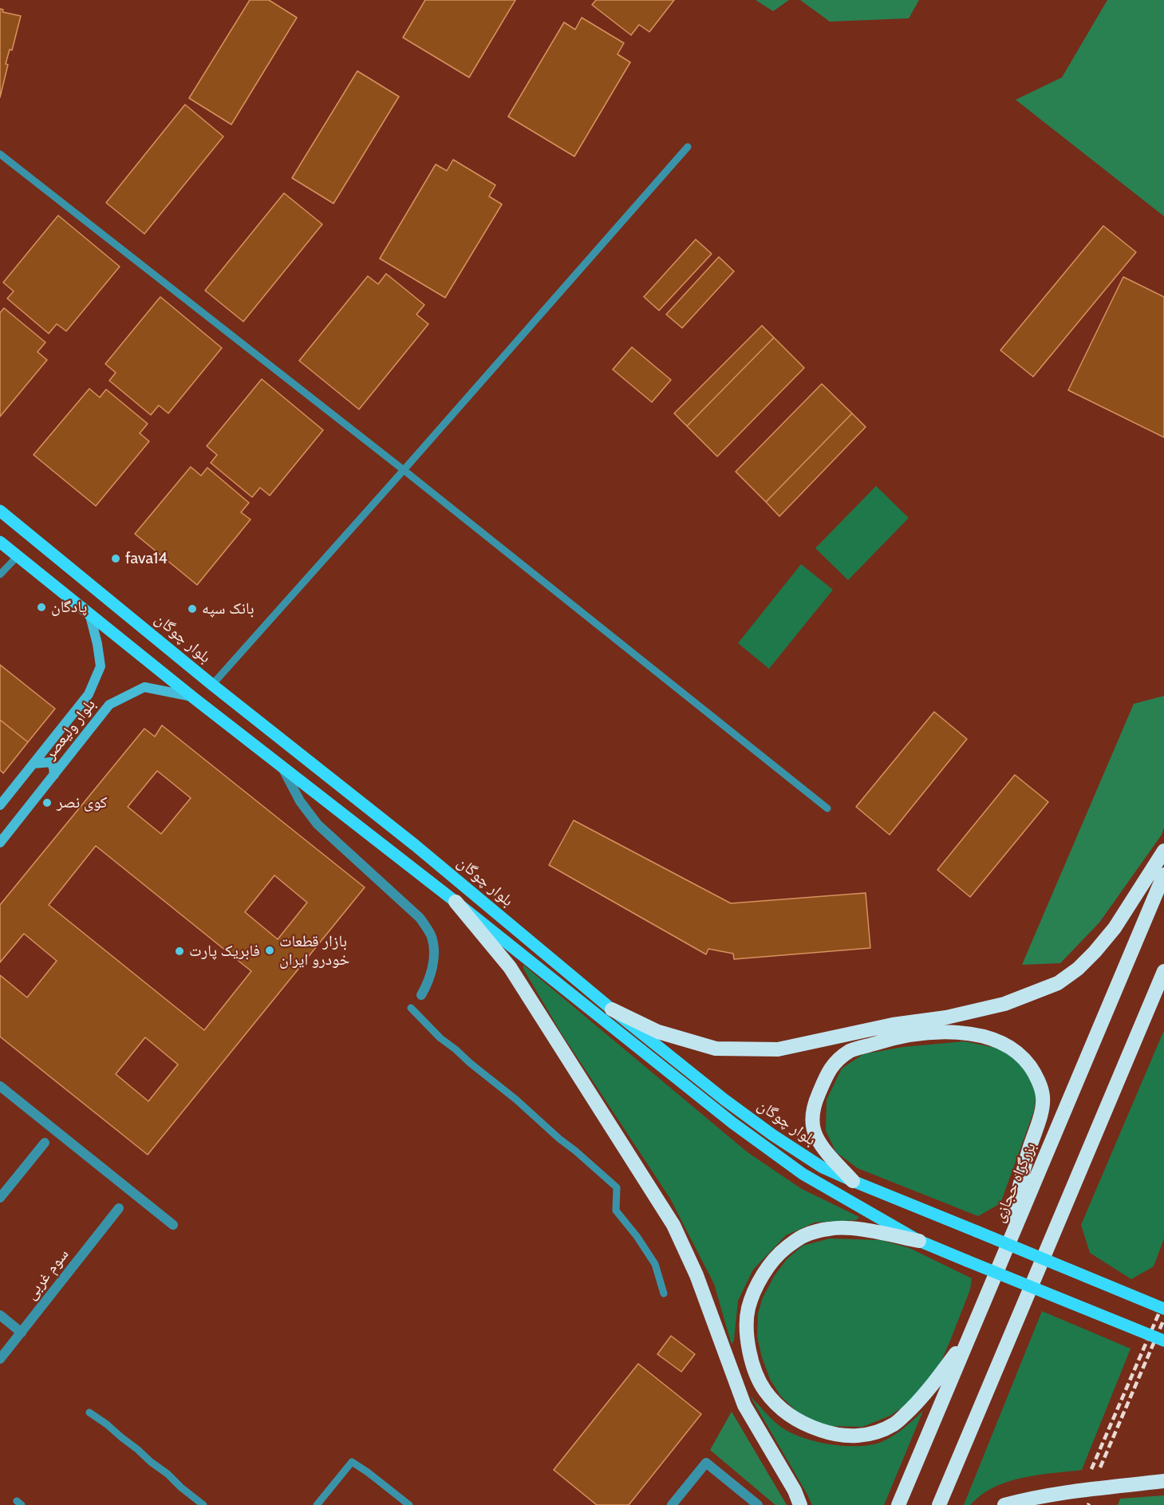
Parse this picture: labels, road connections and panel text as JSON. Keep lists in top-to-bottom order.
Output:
{
  "streets": {
    "highway": ["بزرگراه حجازی"],
    "main road": ["بلوار چوگان", "بلوار ولیعصر"],
    "street": ["سوم غربی"]
  },
  "crossings": [
    ["بلوار چوگان", "بلوار ولیعصر"]
  ],
  "places": [
    "fava14",
    "پادگان",
    "بانک سپه",
    "کوی نصر",
    "بازار قطعات خودرو ایران",
    "فابریک پارت"
  ]
}
